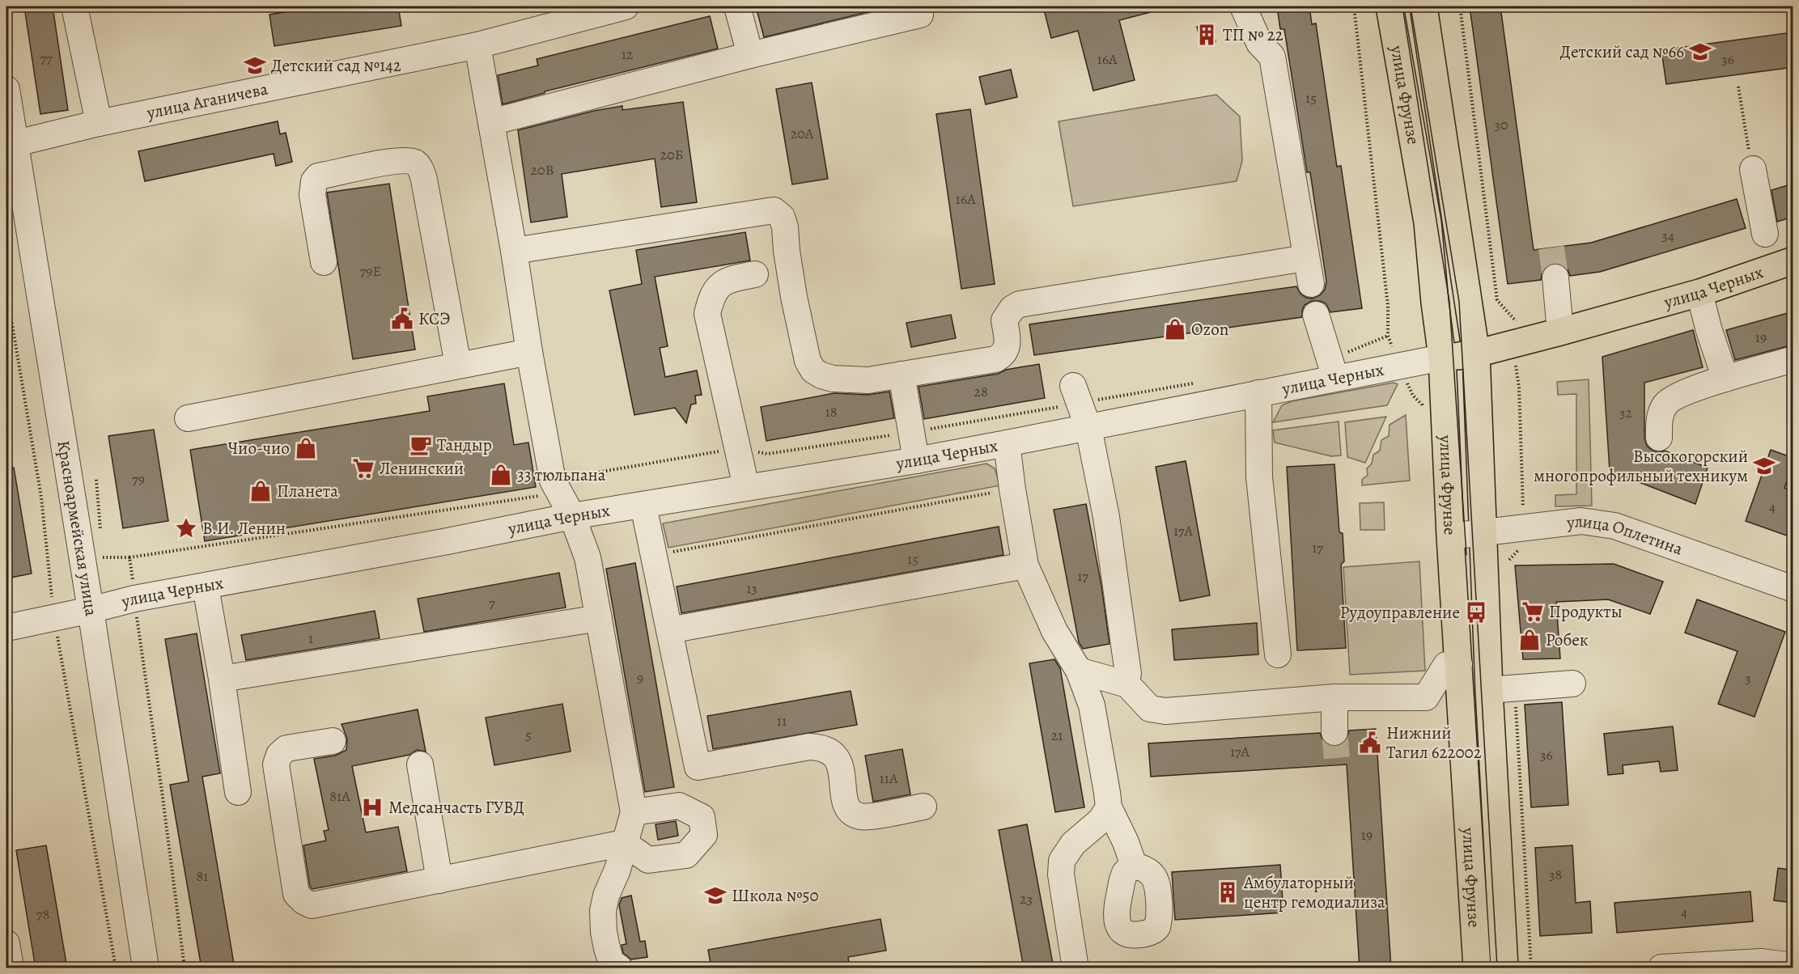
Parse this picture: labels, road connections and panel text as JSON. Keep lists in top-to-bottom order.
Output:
{
  "streets": {
    "main road": ["улица Фрунзе", "улица Черных"],
    "street": ["улица Аганичева", "Красноармейская улица", "улица Оплетина"]
  },
  "crossings": [
    ["улица Фрунзе", "улица Черных"],
    ["улица Фрунзе", "улица Оплетина"],
    ["улица Аганичева", "Красноармейская улица"],
    ["улица Черных", "Красноармейская улица"]
  ],
  "places": {
    "building": ["ТП № 22", "Амбулаторный центр гемодиализа"],
    "school or university": [
      "Детский сад №66",
      "Детский сад №142",
      "Высокогорский многопрофильный техникум",
      "Школа №50"
    ],
    "public building": ["КСЭ", "Нижний Тагил 622002"],
    "shop": [
      "Ozon",
      "Чио-чио",
      "33 тюльпана",
      "Планета",
      "Робек"
    ],
    "cafe": ["Тандыр"],
    "supermarket": ["Ленинский", "Продукты"],
    "place": ["В.И. Ленин"],
    "bus stop": ["Рудоуправление"],
    "hospital": ["Медсанчасть ГУВД"]
  },
  "house_numbers": [
    "12",
    "77",
    "16А",
    "36",
    "15",
    "30",
    "20А",
    "20Б",
    "20В",
    "16А",
    "34",
    "79Е",
    "19",
    "28",
    "18",
    "32",
    "79",
    "4",
    "17А",
    "17",
    "15",
    "17",
    "13",
    "7",
    "1",
    "9",
    "3",
    "11",
    "5",
    "21",
    "17А",
    "36",
    "11А",
    "81А",
    "19",
    "38",
    "81",
    "23",
    "4",
    "78"
  ]
}
